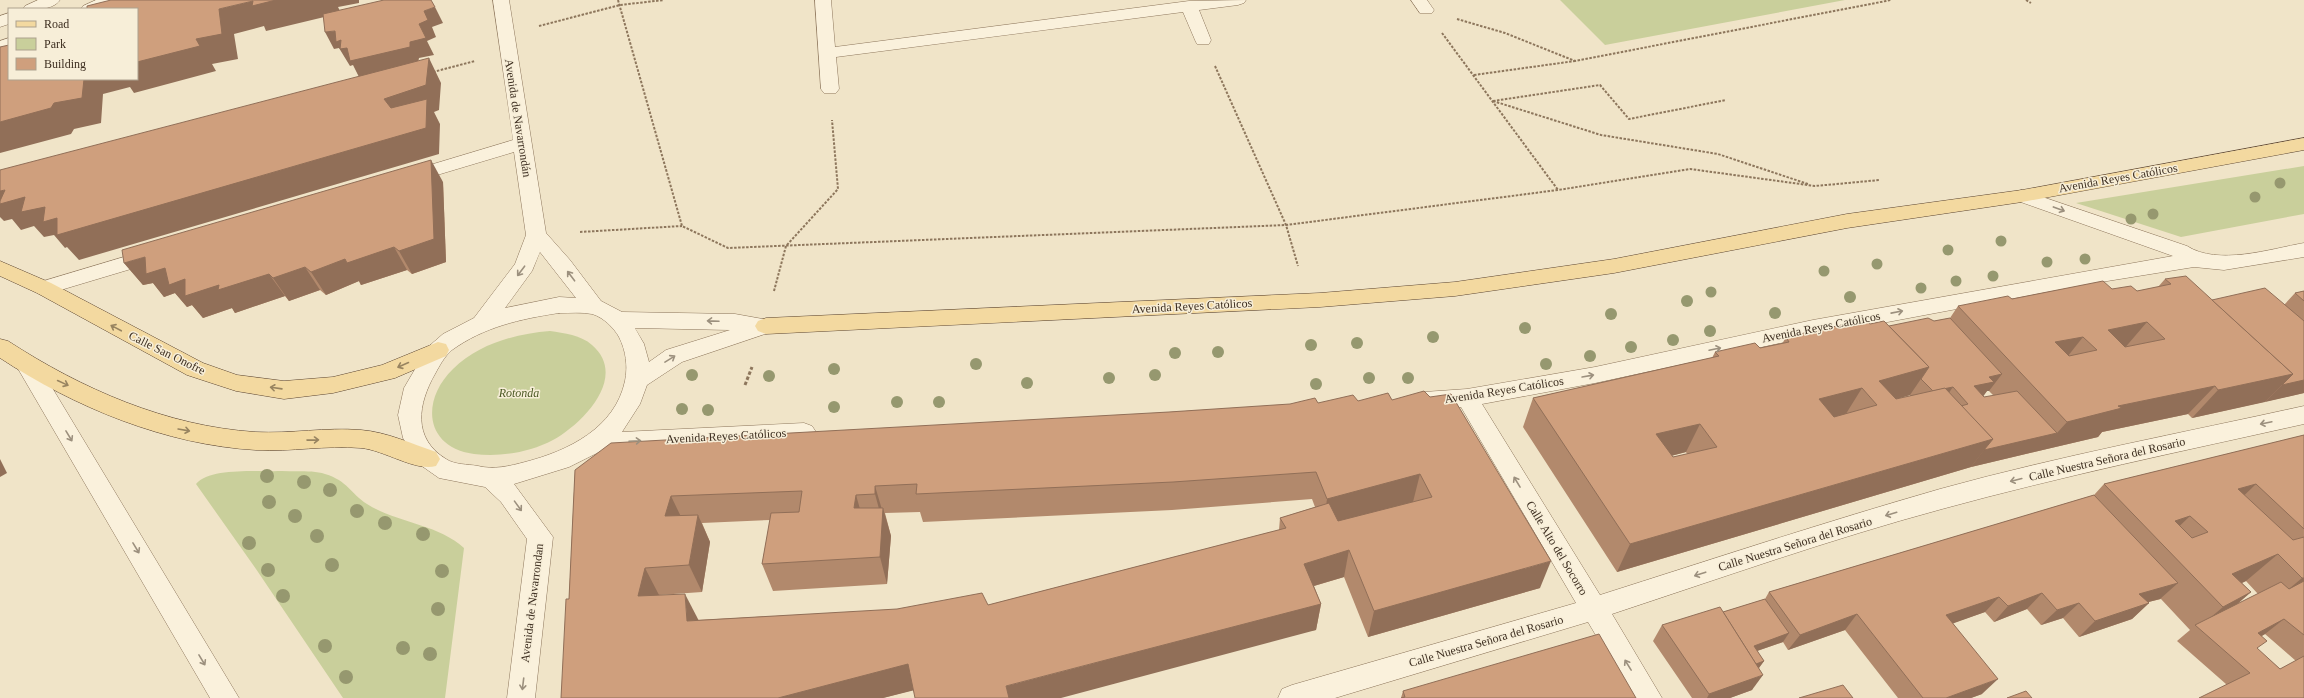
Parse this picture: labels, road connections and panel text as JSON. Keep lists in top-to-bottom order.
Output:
{
  "streets": {
    "main road": ["Avenida Reyes Católicos", "Calle San Onofre"],
    "street": [
      "Avenida de Navarrondán",
      "Calle Nuestra Señora del Rosario",
      "Calle Alto del Socorro",
      "Avenida de Navarrondan"
    ]
  },
  "crossings": [
    ["Avenida Reyes Católicos", "Calle Alto del Socorro"],
    ["Calle Nuestra Señora del Rosario", "Calle Alto del Socorro"]
  ],
  "one_way": ["Calle Nuestra Señora del Rosario", "Calle Alto del Socorro", "Avenida de Navarrondan"],
  "parks": ["Rotonda"],
  "legend": ["Road", "Park", "Building"]
}
